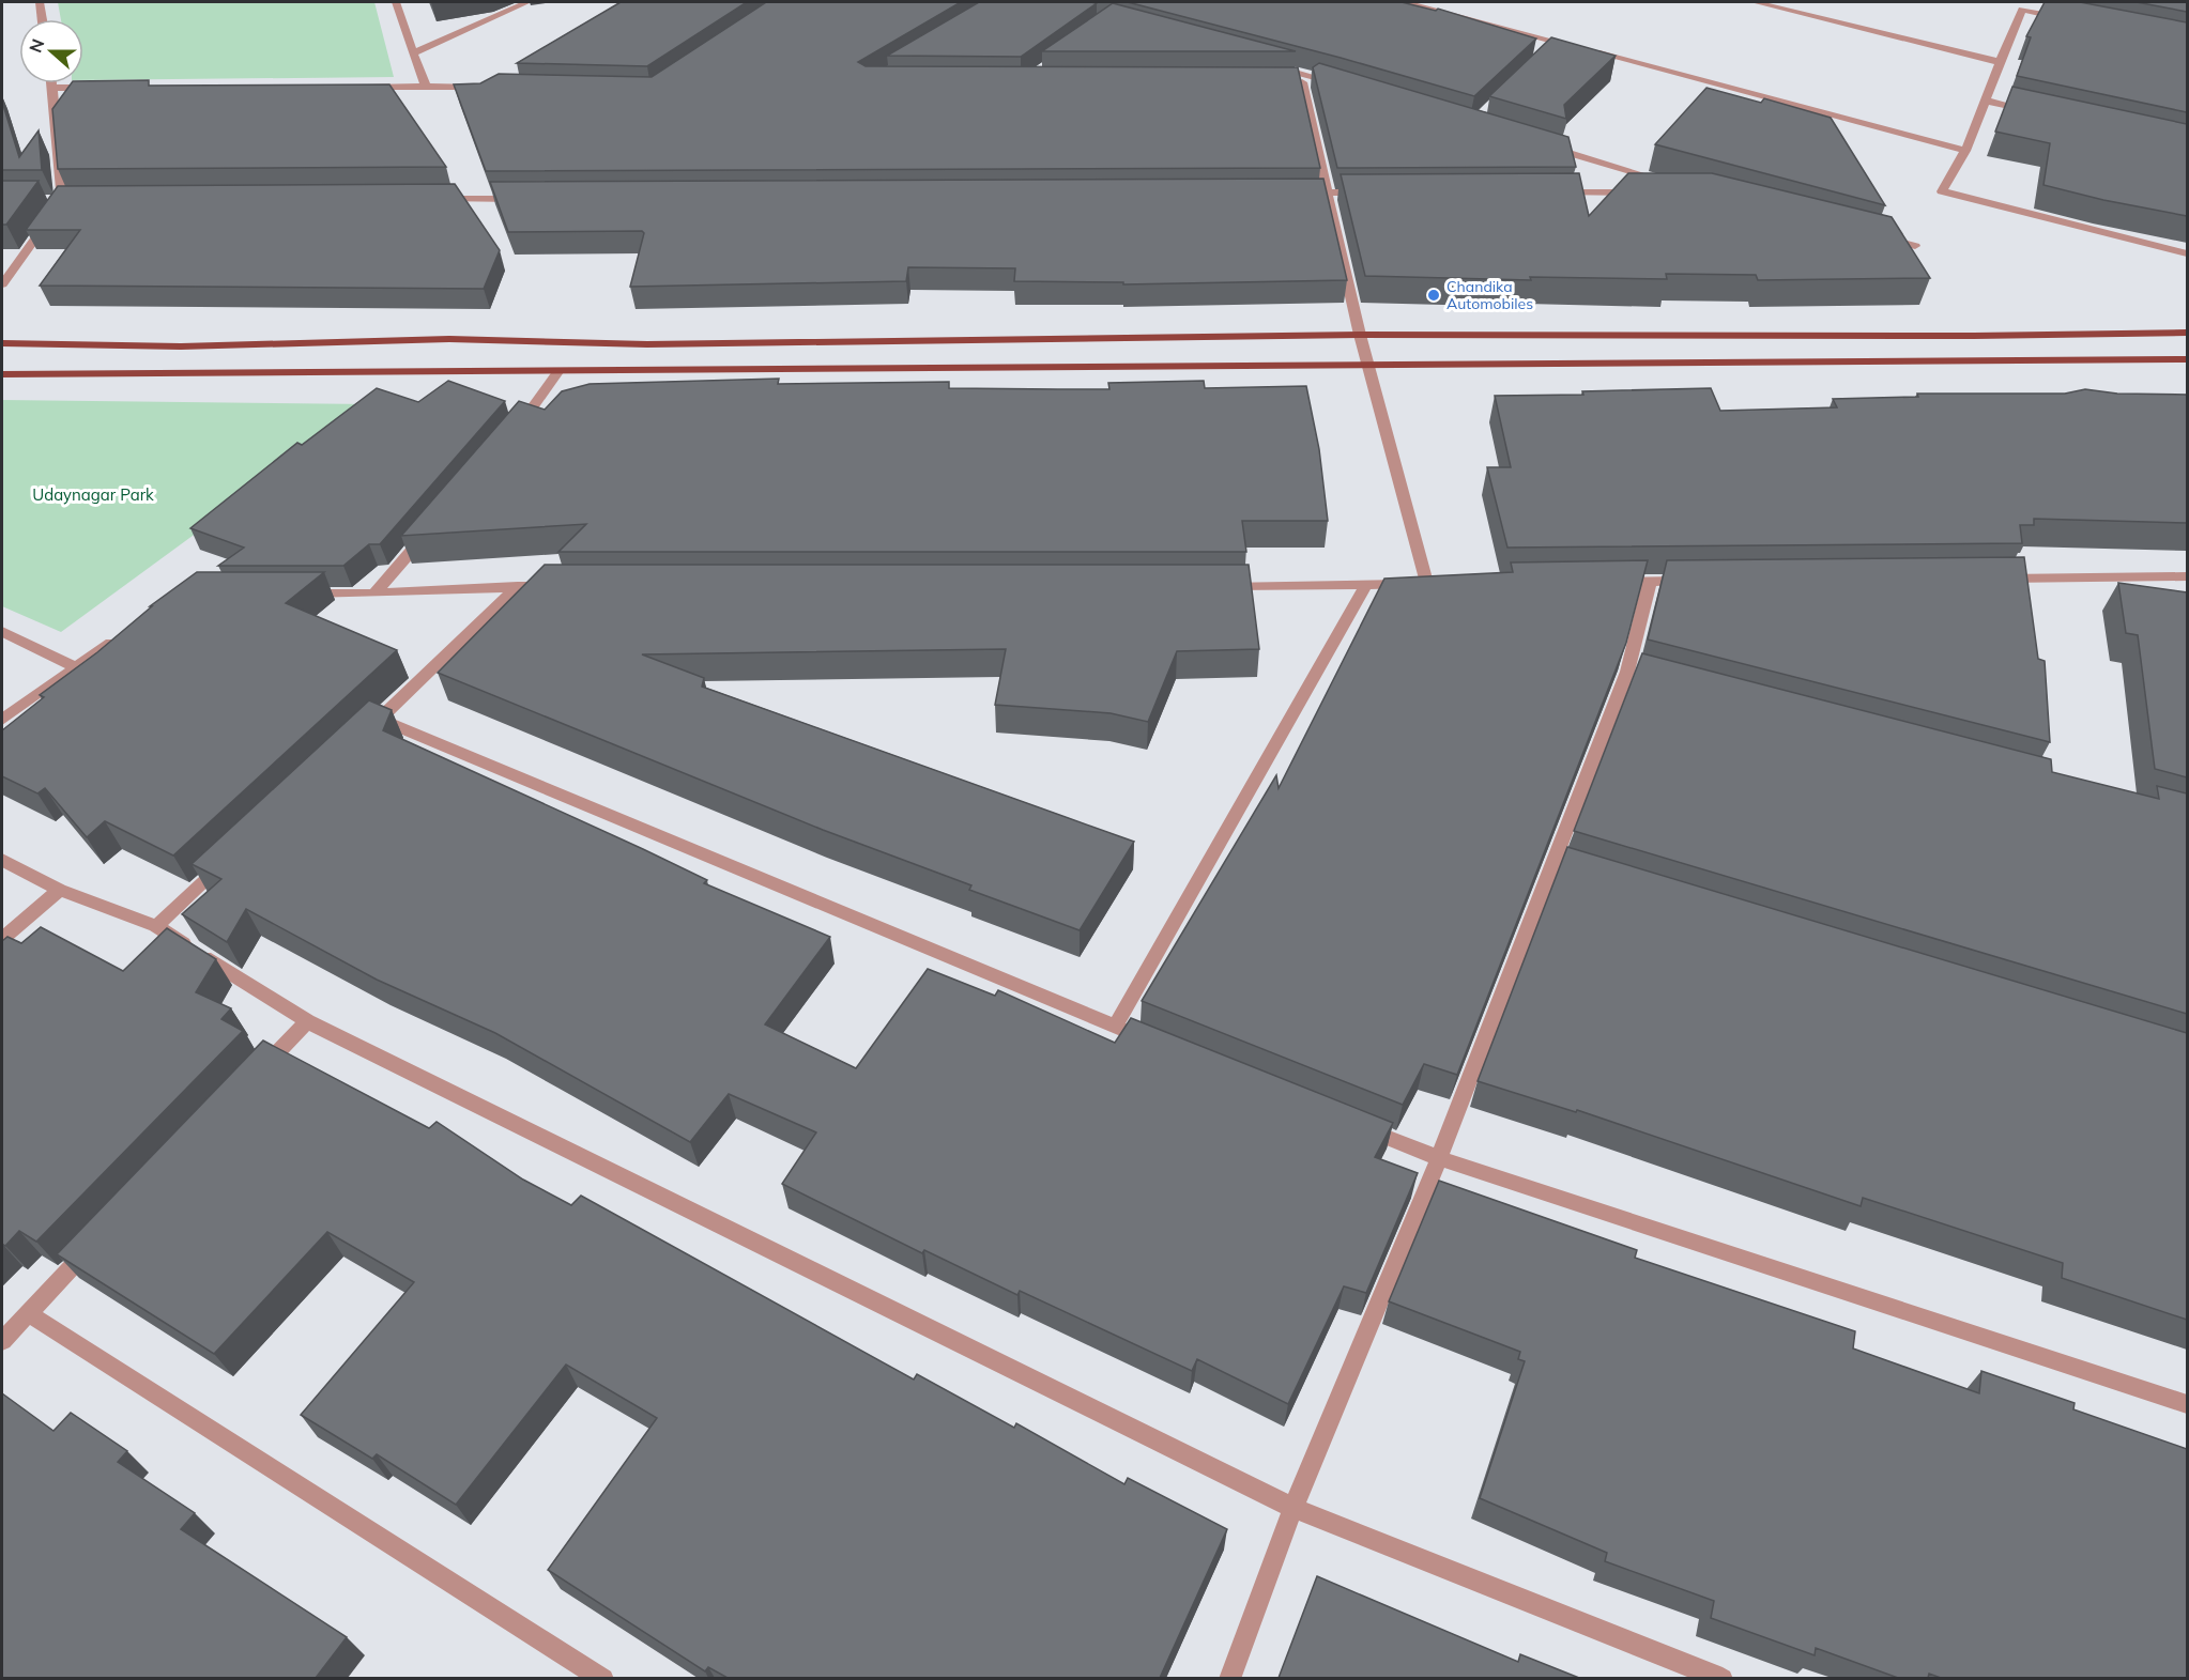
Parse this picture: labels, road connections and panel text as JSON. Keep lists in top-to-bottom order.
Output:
{
  "parks": ["Udaynagar Park"],
  "places": ["Chandika Automobiles"],
  "north": "left"
}
